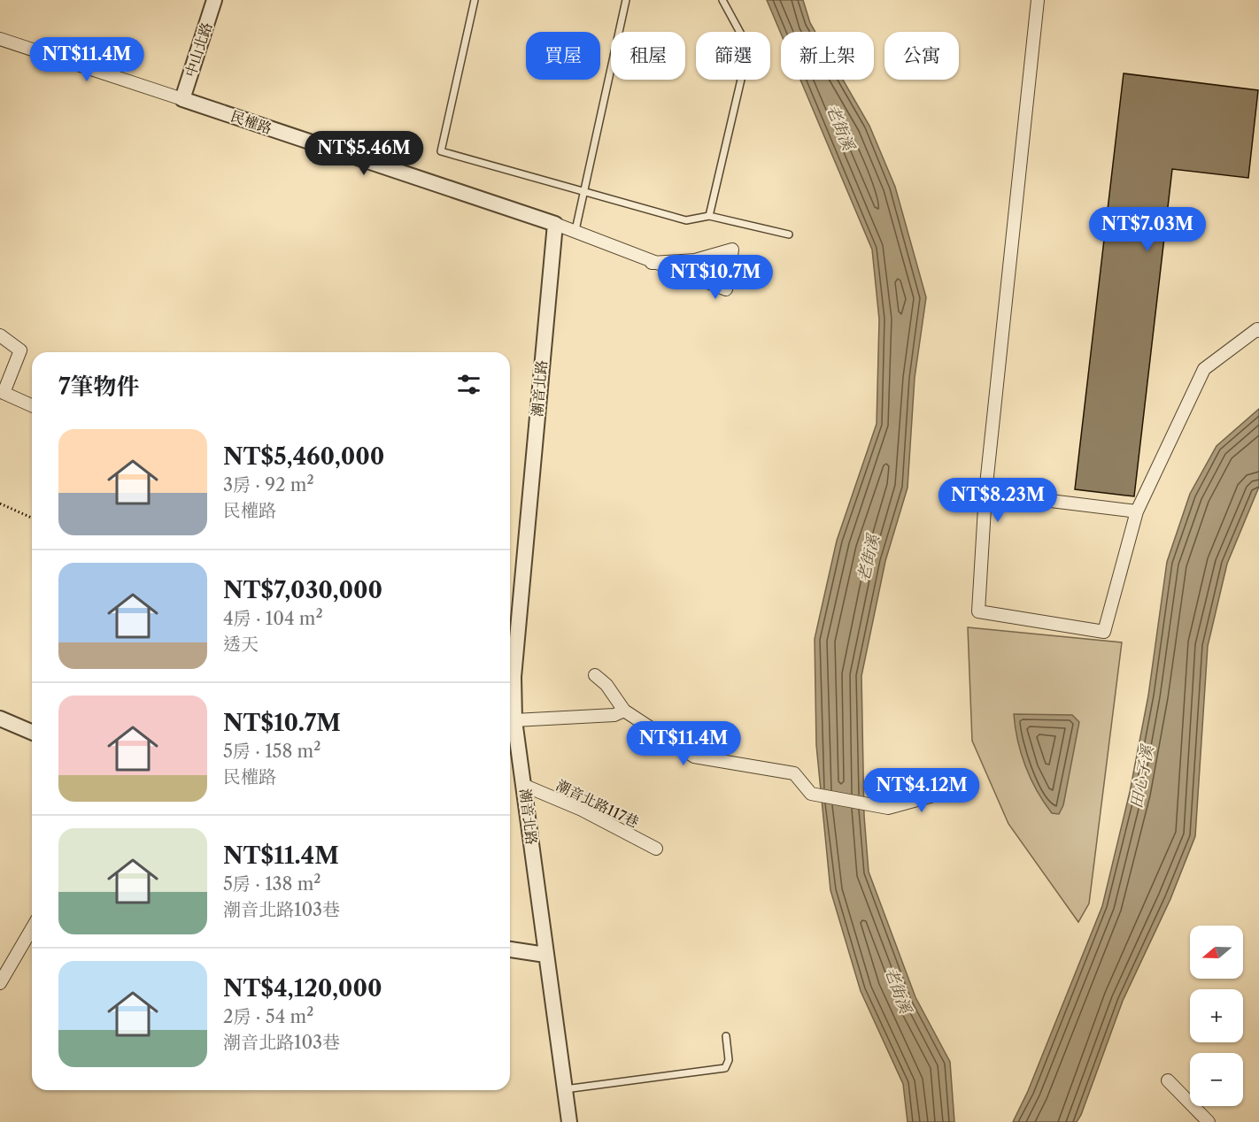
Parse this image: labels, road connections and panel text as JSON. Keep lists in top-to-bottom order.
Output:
{
  "streets": {
    "street": [
      "中山北路",
      "民權路",
      "潮音北路",
      "潮音北路117巷"
    ]
  },
  "crossings": [
    ["中山北路", "民權路"],
    ["民權路", "潮音北路"],
    ["潮音北路", "潮音北路117巷"]
  ],
  "water": ["老街溪", "田心子溪"],
  "north": "left",
  "page": {
    "chip": [
      "買屋",
      "租屋",
      "篩選",
      "新上架",
      "公寓"
    ],
    "price": [
      "NT$11.4M",
      "NT$5.46M",
      "NT$7.03M",
      "NT$10.7M",
      "NT$8.23M",
      "NT$11.4M",
      "NT$4.12M"
    ],
    "heading": "7筆物件",
    "list": [
      {
        "name": "NT$5,460,000",
        "note": "3房 · 92 m² · 民權路"
      },
      {
        "name": "NT$7,030,000",
        "note": "4房 · 104 m² · 透天"
      },
      {
        "name": "NT$10.7M",
        "note": "5房 · 158 m² · 民權路"
      },
      {
        "name": "NT$11.4M",
        "note": "5房 · 138 m² · 潮音北路103巷"
      },
      {
        "name": "NT$4,120,000",
        "note": "2房 · 54 m² · 潮音北路103巷"
      }
    ],
    "map_buttons": ["+", "−"]
  }
}
